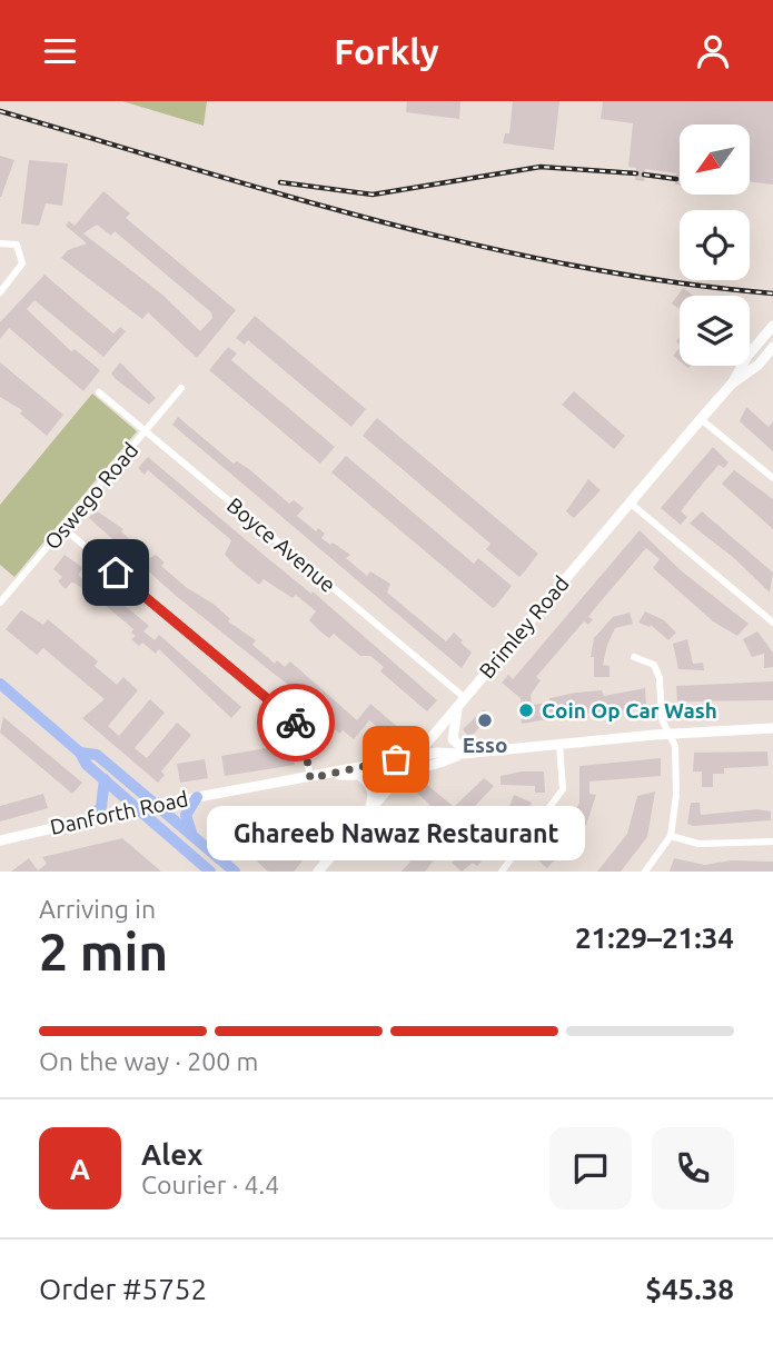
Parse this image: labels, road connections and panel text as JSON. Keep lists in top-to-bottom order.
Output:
{
  "streets": {
    "main road": ["Brimley Road", "Danforth Road"],
    "street": ["Oswego Road", "Boyce Avenue"]
  },
  "crossings": [
    ["Oswego Road", "Boyce Avenue"],
    ["Boyce Avenue", "Brimley Road"],
    ["Brimley Road", "Danforth Road"]
  ],
  "places": ["Coin Op Car Wash", "Esso", "Ghareeb Nawaz Restaurant"],
  "north": "bottom left",
  "page": {
    "header": "Forkly",
    "bubble": "Ghareeb Nawaz Restaurant",
    "heading": ["2 min", "Arriving in", "21:29–21:34"],
    "panel": [
      "Alex",
      "Courier · 4.4",
      "Order #5752",
      "$45.38"
    ],
    "bar": "On the way · 200 m",
    "round": "A"
  }
}
